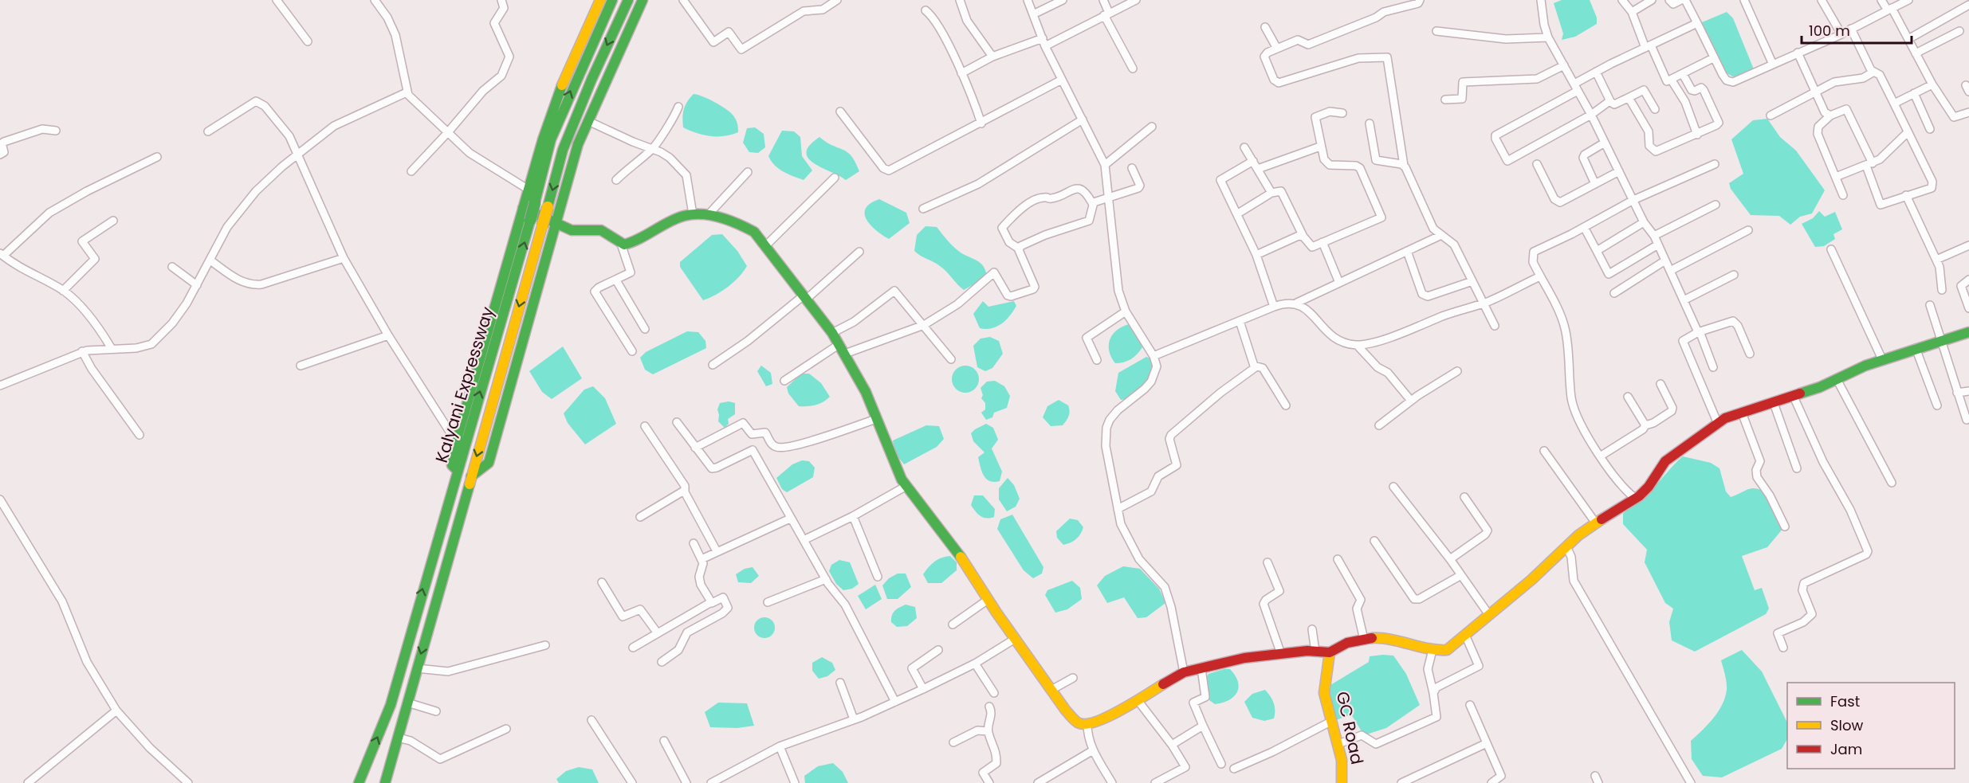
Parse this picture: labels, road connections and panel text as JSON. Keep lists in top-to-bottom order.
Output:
{
  "streets": {
    "main road": ["Kalyani Expressway", "GC Road"]
  },
  "legend": ["Fast", "Slow", "Jam"],
  "scale_bar": "100 m"
}
